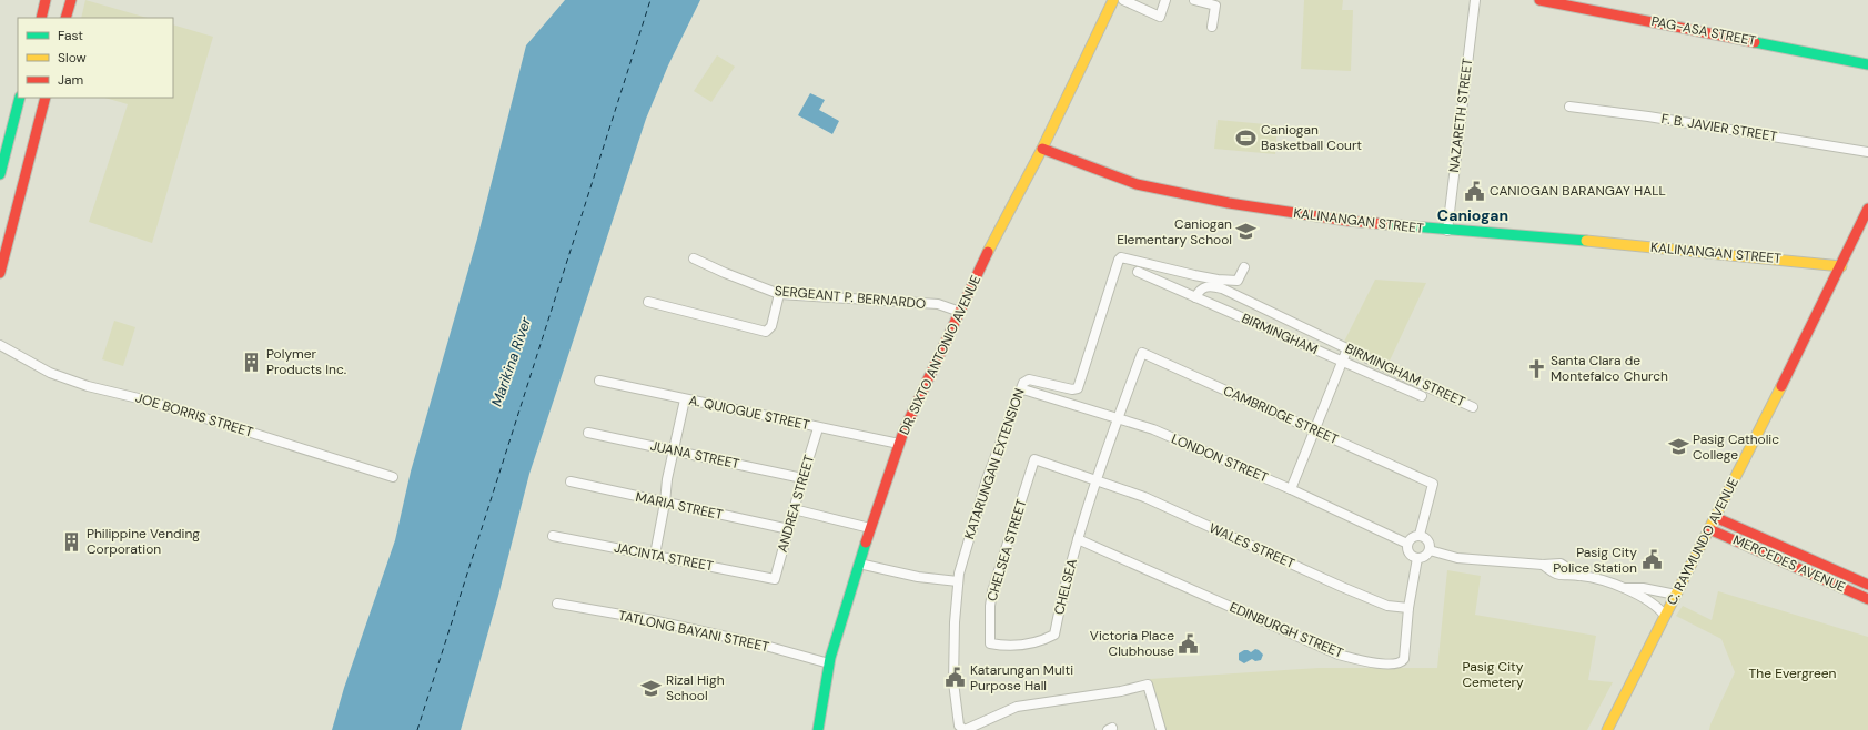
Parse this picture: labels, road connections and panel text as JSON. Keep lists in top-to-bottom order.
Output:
{
  "streets": {
    "main road": [
      "PAG-ASA STREET",
      "KALINANGAN STREET",
      "DR. SIXTO ANTONIO AVENUE",
      "C. RAYMUNDO AVENUE",
      "MERCEDES AVENUE"
    ],
    "street": [
      "NAZARETH STREET",
      "F. B. JAVIER STREET",
      "SERGEANT P. BERNARDO",
      "BIRMINGHAM",
      "BIRMINGHAM STREET",
      "A. QUIOGUE STREET",
      "JOE BORRIS STREET",
      "CAMBRIDGE STREET",
      "JUANA STREET",
      "LONDON STREET",
      "KATARUNGAN EXTENSION",
      "ANDREA STREET",
      "MARIA STREET",
      "WALES STREET",
      "CHELSEA STREET",
      "JACINTA STREET",
      "CHELSEA",
      "EDINBURGH STREET",
      "TATLONG BAYANI STREET"
    ]
  },
  "crossings": [
    ["NAZARETH STREET", "KALINANGAN STREET"],
    ["KALINANGAN STREET", "DR. SIXTO ANTONIO AVENUE"],
    ["KALINANGAN STREET", "C. RAYMUNDO AVENUE"],
    ["SERGEANT P. BERNARDO", "DR. SIXTO ANTONIO AVENUE"],
    ["BIRMINGHAM", "BIRMINGHAM STREET"],
    ["DR. SIXTO ANTONIO AVENUE", "A. QUIOGUE STREET"],
    ["DR. SIXTO ANTONIO AVENUE", "TATLONG BAYANI STREET"],
    ["A. QUIOGUE STREET", "ANDREA STREET"],
    ["CAMBRIDGE STREET", "LONDON STREET"],
    ["CAMBRIDGE STREET", "CHELSEA"],
    ["CAMBRIDGE STREET", "EDINBURGH STREET"],
    ["JUANA STREET", "ANDREA STREET"],
    ["LONDON STREET", "CHELSEA"],
    ["LONDON STREET", "EDINBURGH STREET"],
    ["ANDREA STREET", "MARIA STREET"],
    ["ANDREA STREET", "JACINTA STREET"],
    ["C. RAYMUNDO AVENUE", "MERCEDES AVENUE"],
    ["WALES STREET", "CHELSEA STREET"],
    ["WALES STREET", "CHELSEA"],
    ["WALES STREET", "EDINBURGH STREET"],
    ["CHELSEA STREET", "CHELSEA"],
    ["CHELSEA", "EDINBURGH STREET"]
  ],
  "districts": ["Caniogan"],
  "water": ["Marikina River"],
  "parks": ["Pasig City Cemetery", "The Evergreen"],
  "places": {
    "sports": ["Caniogan Basketball Court"],
    "public building": [
      "CANIOGAN BARANGAY HALL",
      "Pasig City Police Station",
      "Victoria Place Clubhouse",
      "Katarungan Multi Purpose Hall"
    ],
    "school or university": ["Caniogan Elementary School", "Pasig Catholic College", "Rizal High School"],
    "building": ["Polymer Products Inc.", "Philippine Vending Corporation"],
    "church": ["Santa Clara de Montefalco Church"]
  },
  "legend": ["Fast", "Slow", "Jam"]
}
